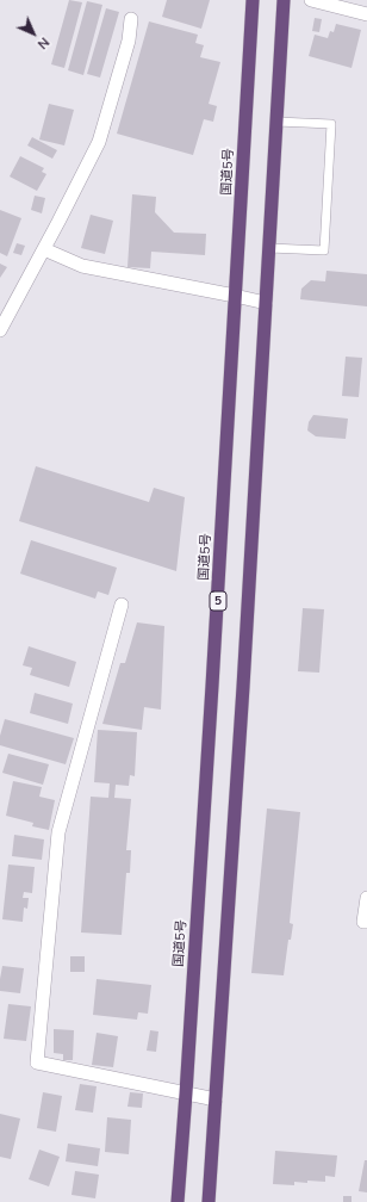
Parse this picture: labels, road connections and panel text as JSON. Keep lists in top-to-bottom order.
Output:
{
  "streets": {
    "highway": ["国道5号", "5"]
  },
  "north": "bottom right"
}
